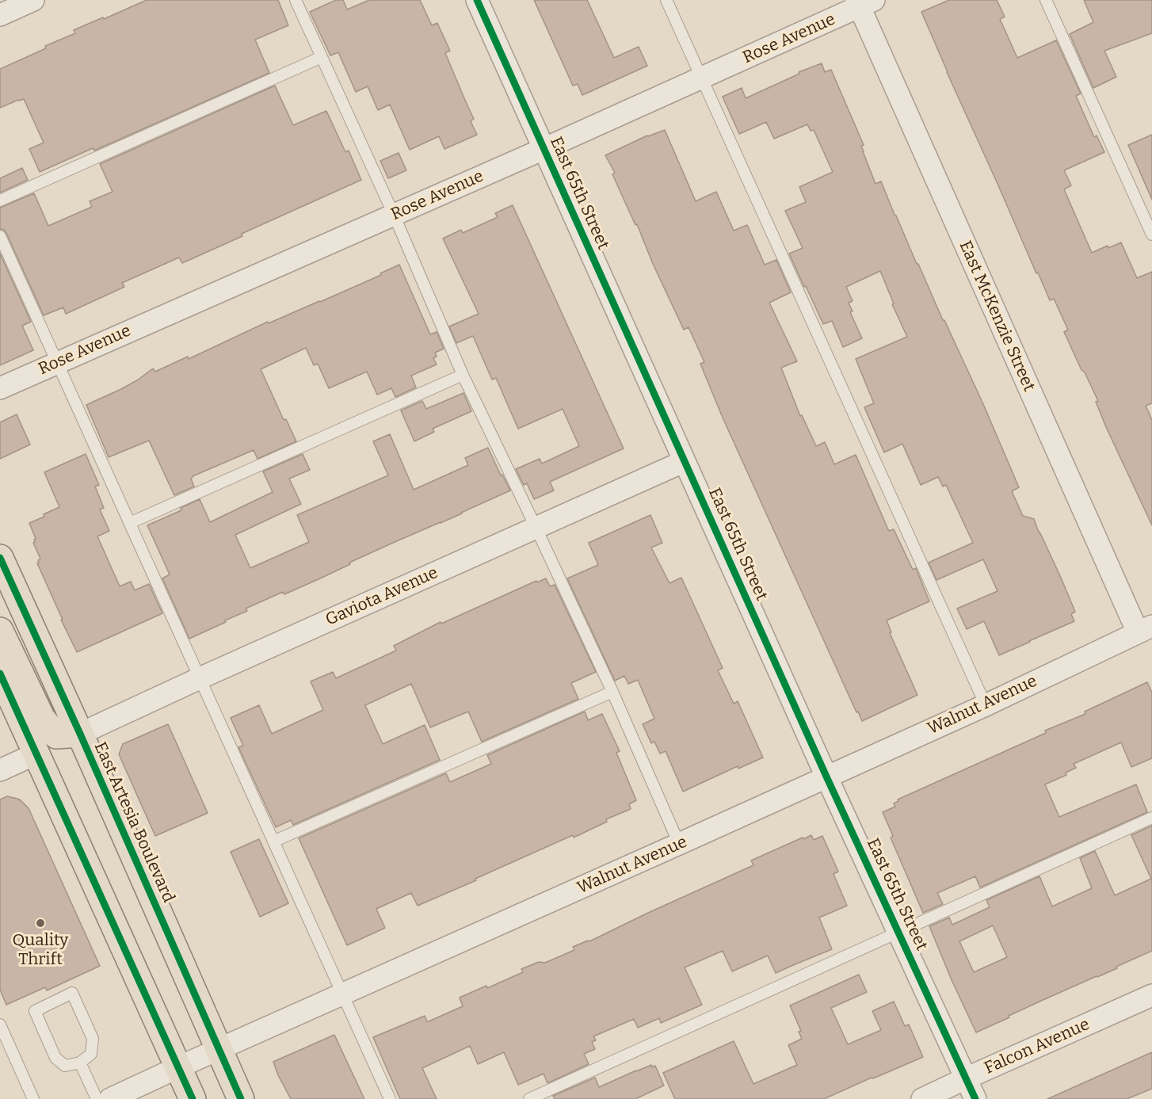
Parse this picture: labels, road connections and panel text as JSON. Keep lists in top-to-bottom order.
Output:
{
  "streets": {
    "main road": ["East Artesia Boulevard"],
    "street": [
      "Rose Avenue",
      "East 65th Street",
      "East McKenzie Street",
      "Gaviota Avenue",
      "Walnut Avenue",
      "Falcon Avenue"
    ]
  },
  "crossings": [
    ["Rose Avenue", "East 65th Street"],
    ["Rose Avenue", "East McKenzie Street"],
    ["East 65th Street", "Gaviota Avenue"],
    ["East 65th Street", "Walnut Avenue"],
    ["East 65th Street", "Falcon Avenue"],
    ["East McKenzie Street", "Walnut Avenue"],
    ["Gaviota Avenue", "East Artesia Boulevard"],
    ["Walnut Avenue", "East Artesia Boulevard"]
  ],
  "places": ["Quality Thrift"]
}
